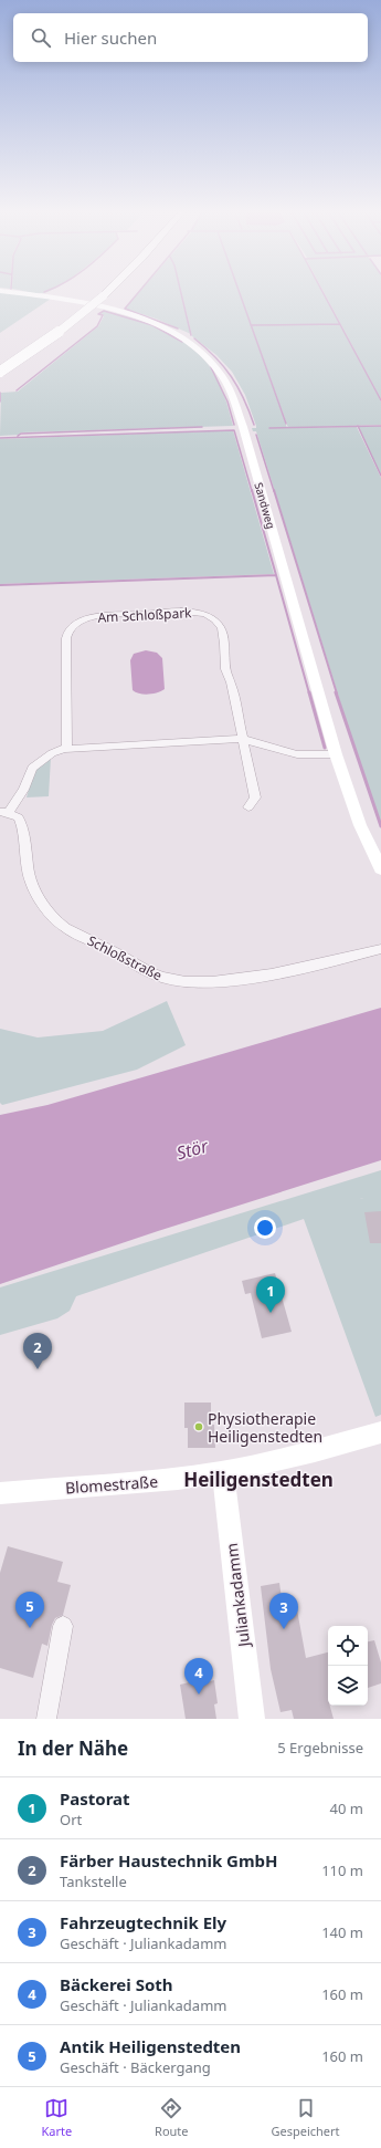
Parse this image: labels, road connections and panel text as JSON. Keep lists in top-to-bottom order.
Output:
{
  "streets": {
    "street": [
      "Sandweg",
      "Am Schloßpark",
      "Schloßstraße",
      "Blomestraße",
      "Juliankadamm"
    ]
  },
  "crossings": [
    ["Blomestraße", "Juliankadamm"]
  ],
  "districts": ["Heiligenstedten"],
  "water": ["Stör"],
  "places": ["Physiotherapie Heiligenstedten"],
  "page": {
    "search": "Hier suchen",
    "pins": [
      "1",
      "2",
      "5",
      "3",
      "4"
    ],
    "heading": ["In der Nähe", "5 Ergebnisse"],
    "list": [
      {
        "mark": "1",
        "name": "Pastorat",
        "note": "Ort",
        "value": "40 m"
      },
      {
        "mark": "2",
        "name": "Färber Haustechnik GmbH",
        "note": "Tankstelle",
        "value": "110 m"
      },
      {
        "mark": "3",
        "name": "Fahrzeugtechnik Ely",
        "note": "Geschäft · Juliankadamm",
        "value": "140 m"
      },
      {
        "mark": "4",
        "name": "Bäckerei Soth",
        "note": "Geschäft · Juliankadamm",
        "value": "160 m"
      },
      {
        "mark": "5",
        "name": "Antik Heiligenstedten",
        "note": "Geschäft · Bäckergang",
        "value": "160 m"
      }
    ],
    "nav": ["Karte", "Route", "Gespeichert"]
  }
}
